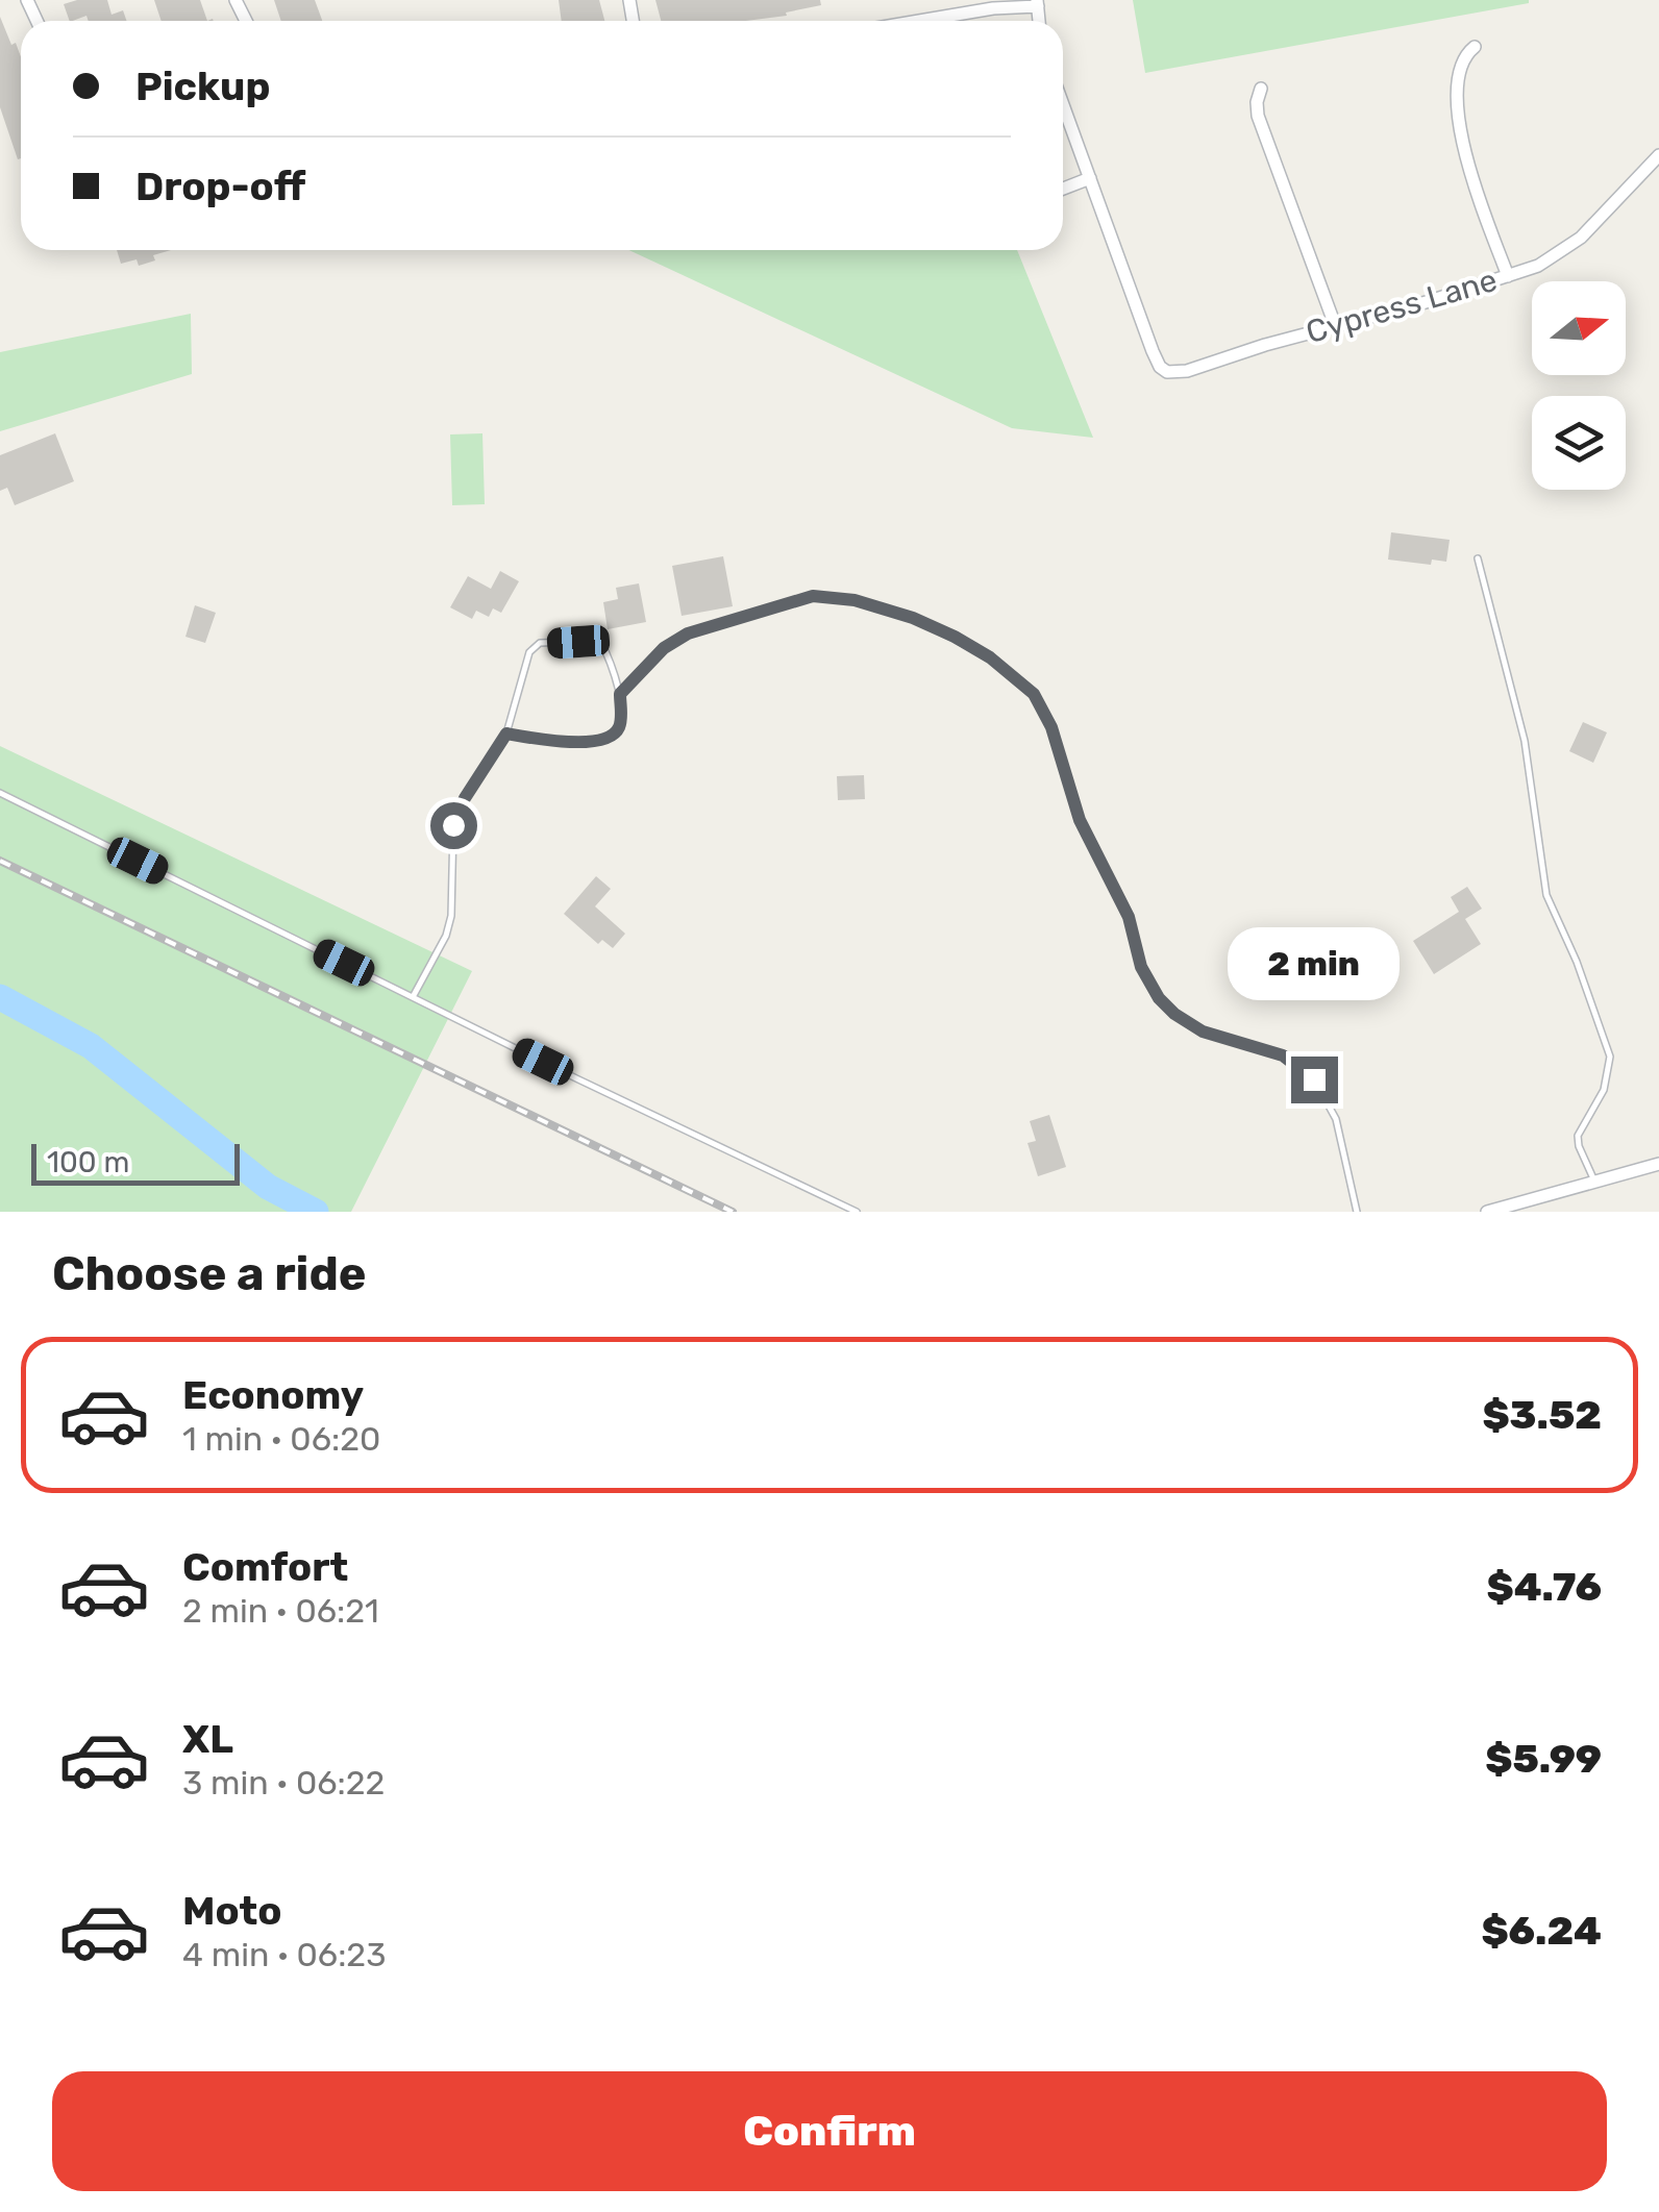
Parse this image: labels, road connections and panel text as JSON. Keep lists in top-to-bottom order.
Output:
{
  "streets": {
    "street": ["Cypress Lane"]
  },
  "scale_bar": "100 m",
  "north": "right",
  "page": {
    "banner": ["Pickup", "Drop-off"],
    "bubble": "2 min",
    "scale": "100 m",
    "heading": "Choose a ride",
    "list": [
      {
        "name": "Economy",
        "note": "1 min · 06:20",
        "value": "$3.52"
      },
      {
        "name": "Comfort",
        "note": "2 min · 06:21",
        "value": "$4.76"
      },
      {
        "name": "XL",
        "note": "3 min · 06:22",
        "value": "$5.99"
      },
      {
        "name": "Moto",
        "note": "4 min · 06:23",
        "value": "$6.24"
      }
    ],
    "buttons": "Confirm"
  }
}
